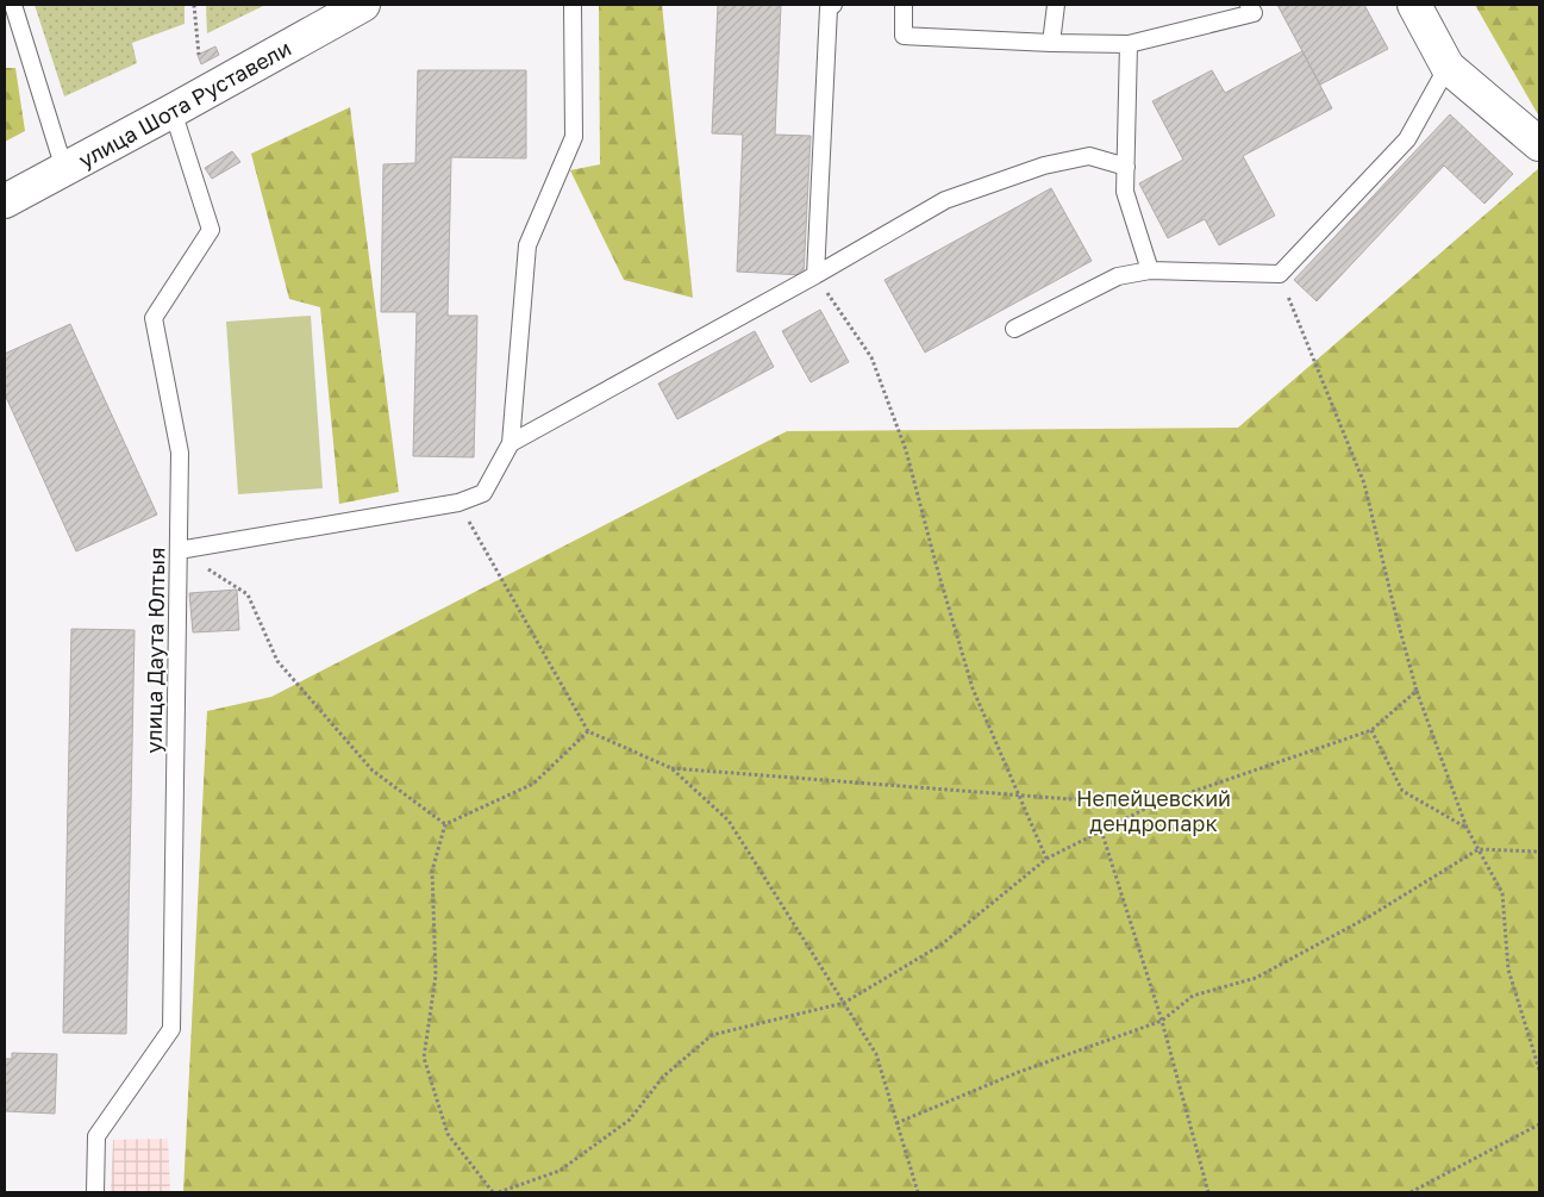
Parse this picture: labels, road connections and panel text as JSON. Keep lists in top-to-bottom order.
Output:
{
  "streets": {
    "street": ["улица Шота Руставели"],
    "lane": ["улица Даута Юлтыя"]
  },
  "crossings": [
    ["улица Шота Руставели", "улица Даута Юлтыя"]
  ],
  "parks": ["Непейцевский дендропарк"]
}
